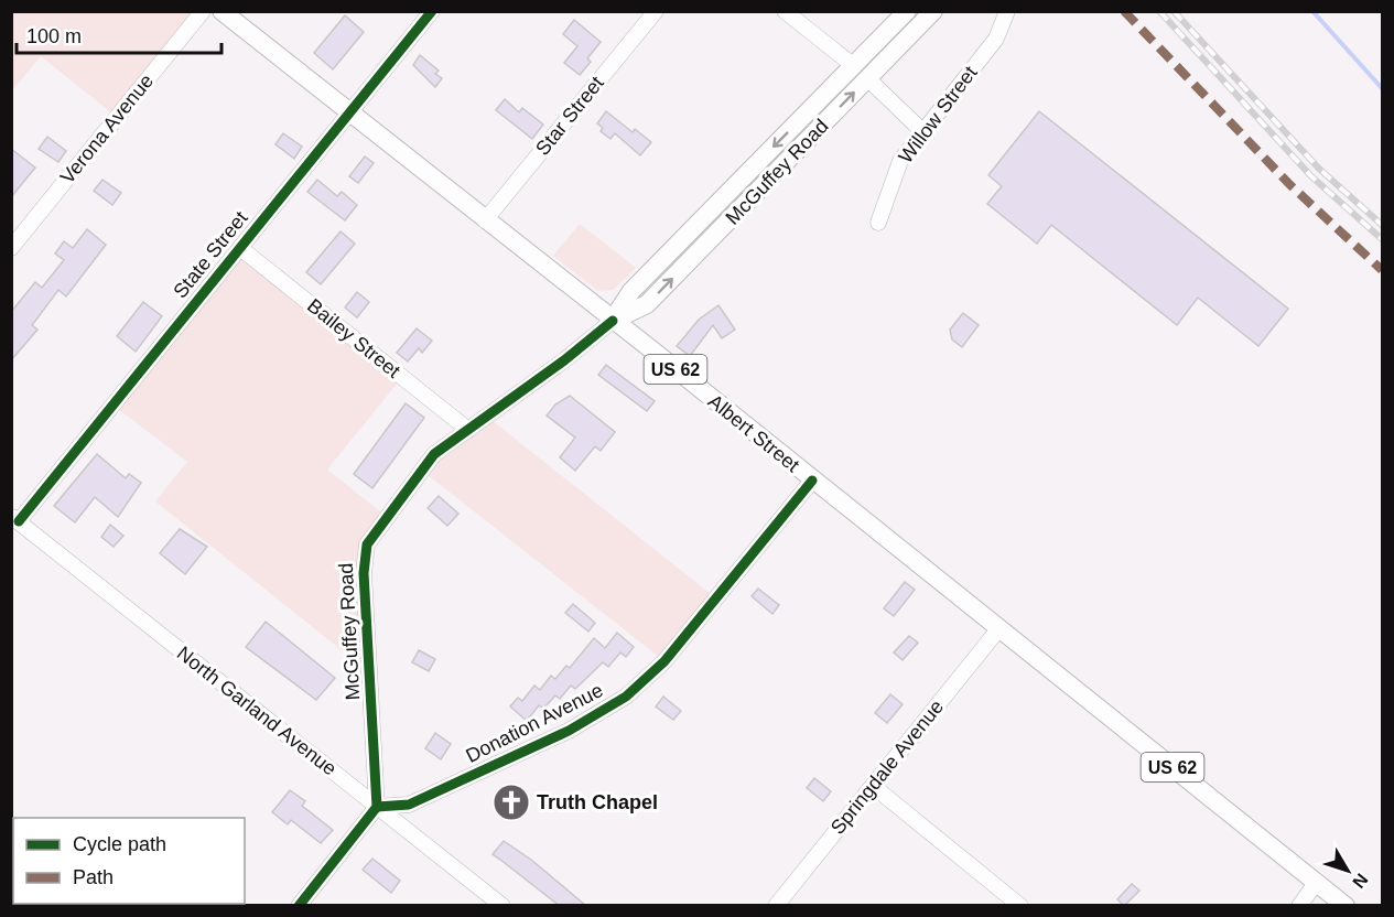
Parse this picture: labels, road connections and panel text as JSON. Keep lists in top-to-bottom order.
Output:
{
  "streets": {
    "main road": ["McGuffey Road", "US 62", "Albert Street"],
    "street": [
      "Willow Street",
      "Star Street",
      "Verona Avenue",
      "State Street",
      "Bailey Street",
      "North Garland Avenue",
      "Donation Avenue",
      "Springdale Avenue"
    ]
  },
  "crossings": [
    ["Star Street", "Albert Street"],
    ["McGuffey Road", "Bailey Street"],
    ["McGuffey Road", "Albert Street"],
    ["McGuffey Road", "North Garland Avenue"],
    ["McGuffey Road", "Donation Avenue"],
    ["State Street", "Bailey Street"],
    ["State Street", "Albert Street"],
    ["State Street", "North Garland Avenue"],
    ["Albert Street", "Donation Avenue"],
    ["Albert Street", "Springdale Avenue"],
    ["North Garland Avenue", "Donation Avenue"]
  ],
  "places": {
    "church": ["Truth Chapel"]
  },
  "legend": ["Cycle path", "Path"],
  "scale_bar": "100 m",
  "north": "bottom right"
}
